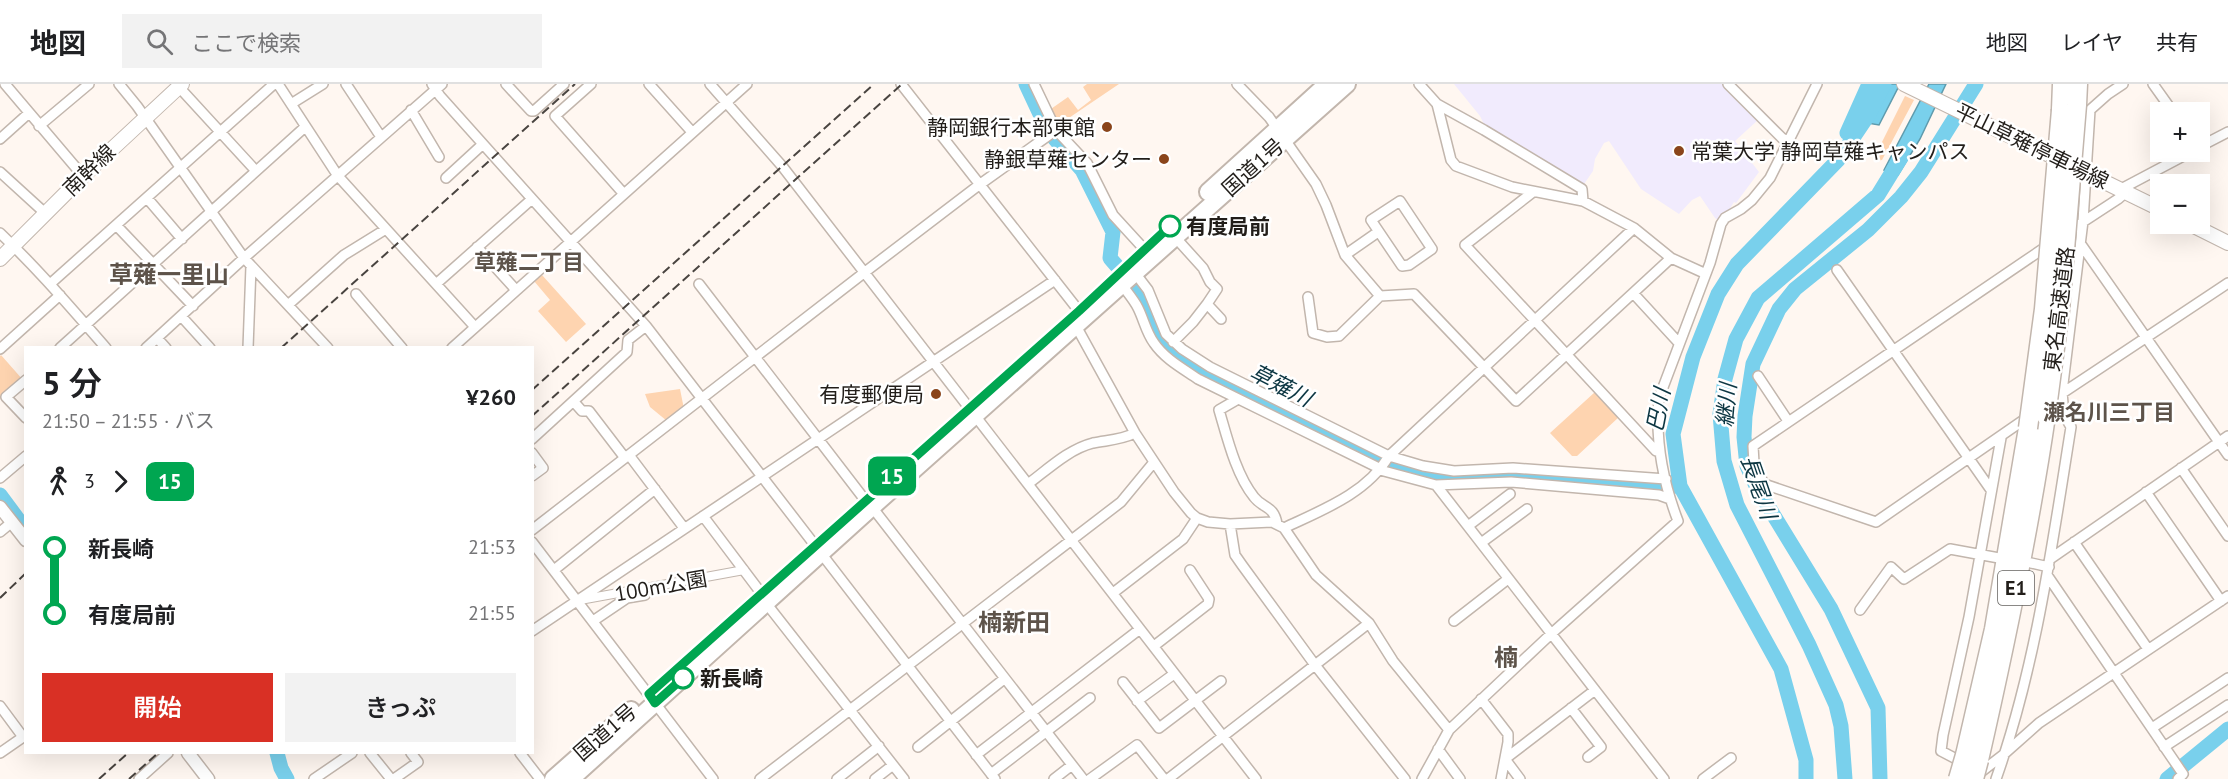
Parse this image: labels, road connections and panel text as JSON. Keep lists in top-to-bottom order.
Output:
{
  "streets": {
    "highway": ["国道1号", "東名高速道路", "E1"],
    "main road": ["平山草薙停車場線", "南幹線"],
    "street": ["100m公園"]
  },
  "districts": [
    "草薙二丁目",
    "草薙一里山",
    "瀬名川三丁目",
    "楠新田",
    "楠"
  ],
  "water": [
    "草薙川",
    "継川",
    "巴川",
    "長尾川"
  ],
  "places": [
    "静岡銀行本部東館",
    "常葉大学 静岡草薙キャンパス",
    "静銀草薙センター",
    "有度局前",
    "有度郵便局",
    "新長崎"
  ],
  "lines": ["bus line 15"],
  "page": {
    "header": "地図",
    "search": "ここで検索",
    "nav": ["地図", "レイヤ", "共有"],
    "on_map": "15",
    "map_buttons": ["+", "−"],
    "heading": ["5 分", "21:50 – 21:55 · バス", "¥260"],
    "legs": ["3", "15"],
    "list": [
      {
        "name": "新長崎",
        "value": "21:53"
      },
      {
        "name": "有度局前",
        "value": "21:55"
      }
    ],
    "buttons": ["開始", "きっぷ"]
  }
}
